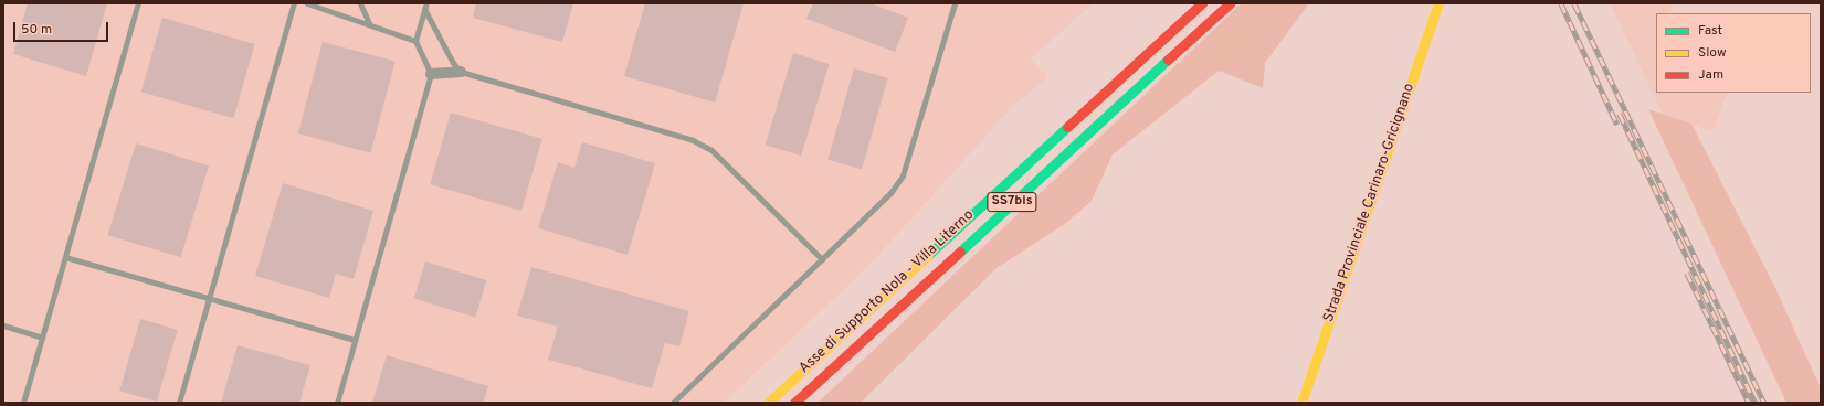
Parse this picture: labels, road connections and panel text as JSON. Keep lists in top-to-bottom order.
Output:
{
  "streets": {
    "main road": ["SS7bis", "Strada Provinciale Carinaro-Gricignano", "Asse di Supporto Nola - Villa Literno"]
  },
  "legend": ["Fast", "Slow", "Jam"],
  "scale_bar": "50 m"
}
